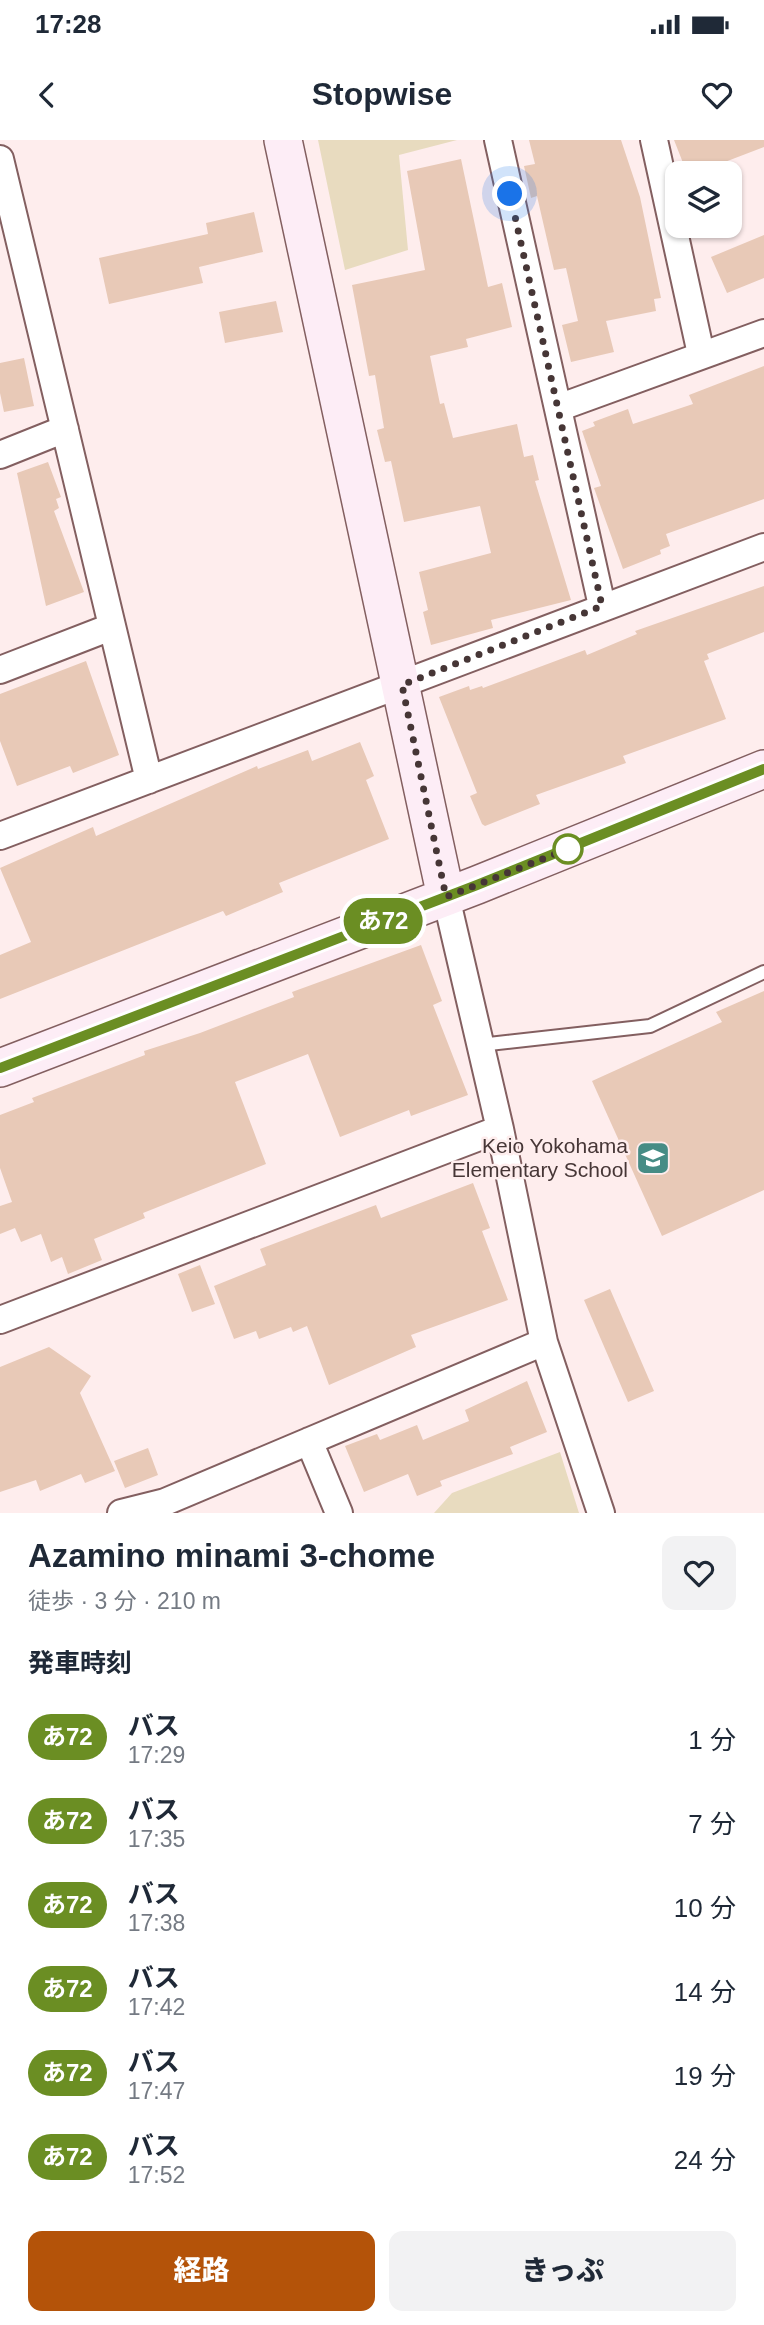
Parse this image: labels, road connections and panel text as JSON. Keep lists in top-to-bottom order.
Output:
{
  "places": {
    "school or university": ["Keio Yokohama Elementary School"]
  },
  "lines": ["bus line あ72"],
  "page": {
    "status": "17:28",
    "header": "Stopwise",
    "on_map": "あ72",
    "heading": [
      ["Azamino minami 3-chome", "徒歩 · 3 分 · 210 m"],
      "発車時刻"
    ],
    "list": [
      {
        "mark": "あ72",
        "name": "バス",
        "note": "17:29",
        "value": "1 分"
      },
      {
        "mark": "あ72",
        "name": "バス",
        "note": "17:35",
        "value": "7 分"
      },
      {
        "mark": "あ72",
        "name": "バス",
        "note": "17:38",
        "value": "10 分"
      },
      {
        "mark": "あ72",
        "name": "バス",
        "note": "17:42",
        "value": "14 分"
      },
      {
        "mark": "あ72",
        "name": "バス",
        "note": "17:47",
        "value": "19 分"
      },
      {
        "mark": "あ72",
        "name": "バス",
        "note": "17:52",
        "value": "24 分"
      }
    ],
    "buttons": ["経路", "きっぷ"]
  }
}
